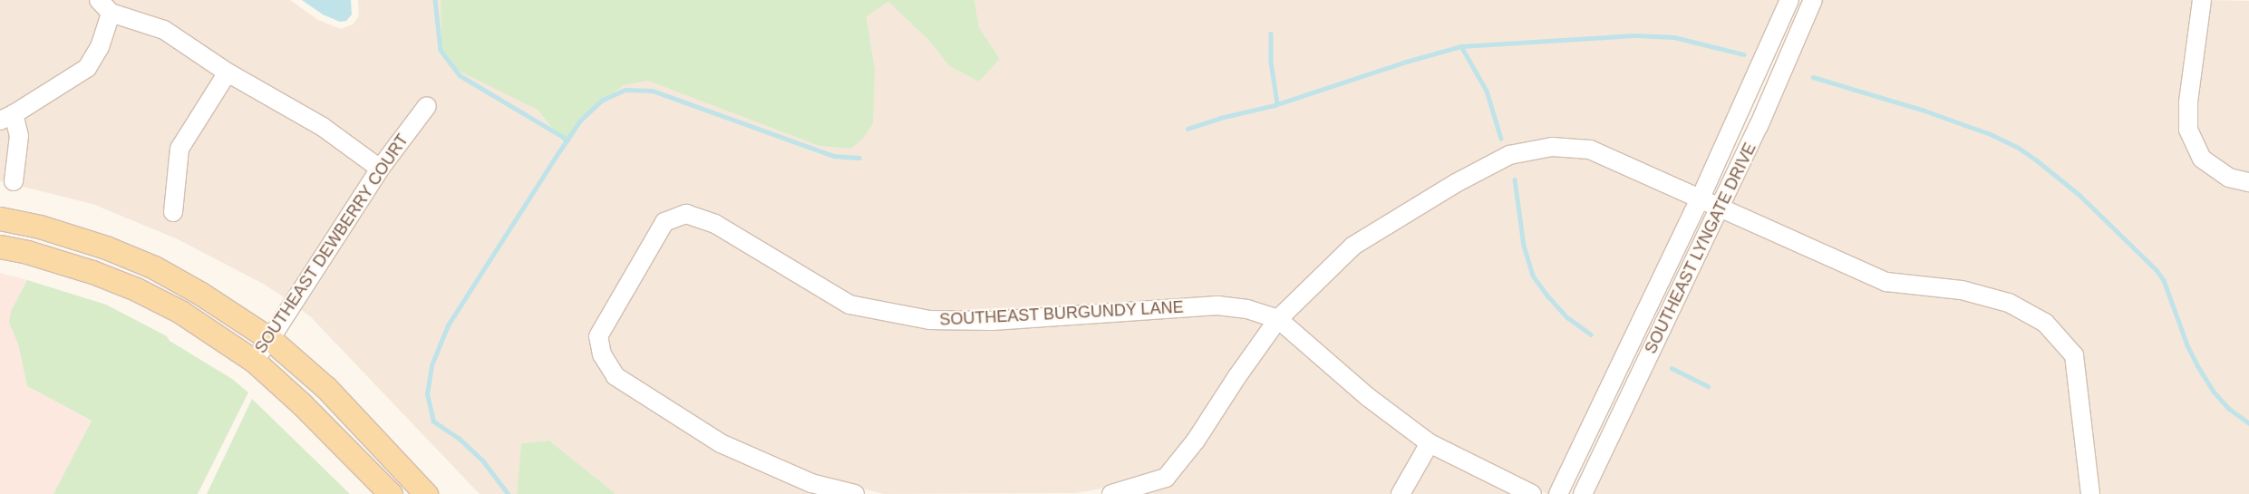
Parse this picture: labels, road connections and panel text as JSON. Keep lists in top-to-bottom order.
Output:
{
  "streets": {
    "street": ["SOUTHEAST DEWBERRY COURT", "SOUTHEAST LYNGATE DRIVE", "SOUTHEAST BURGUNDY LANE"]
  }
}
